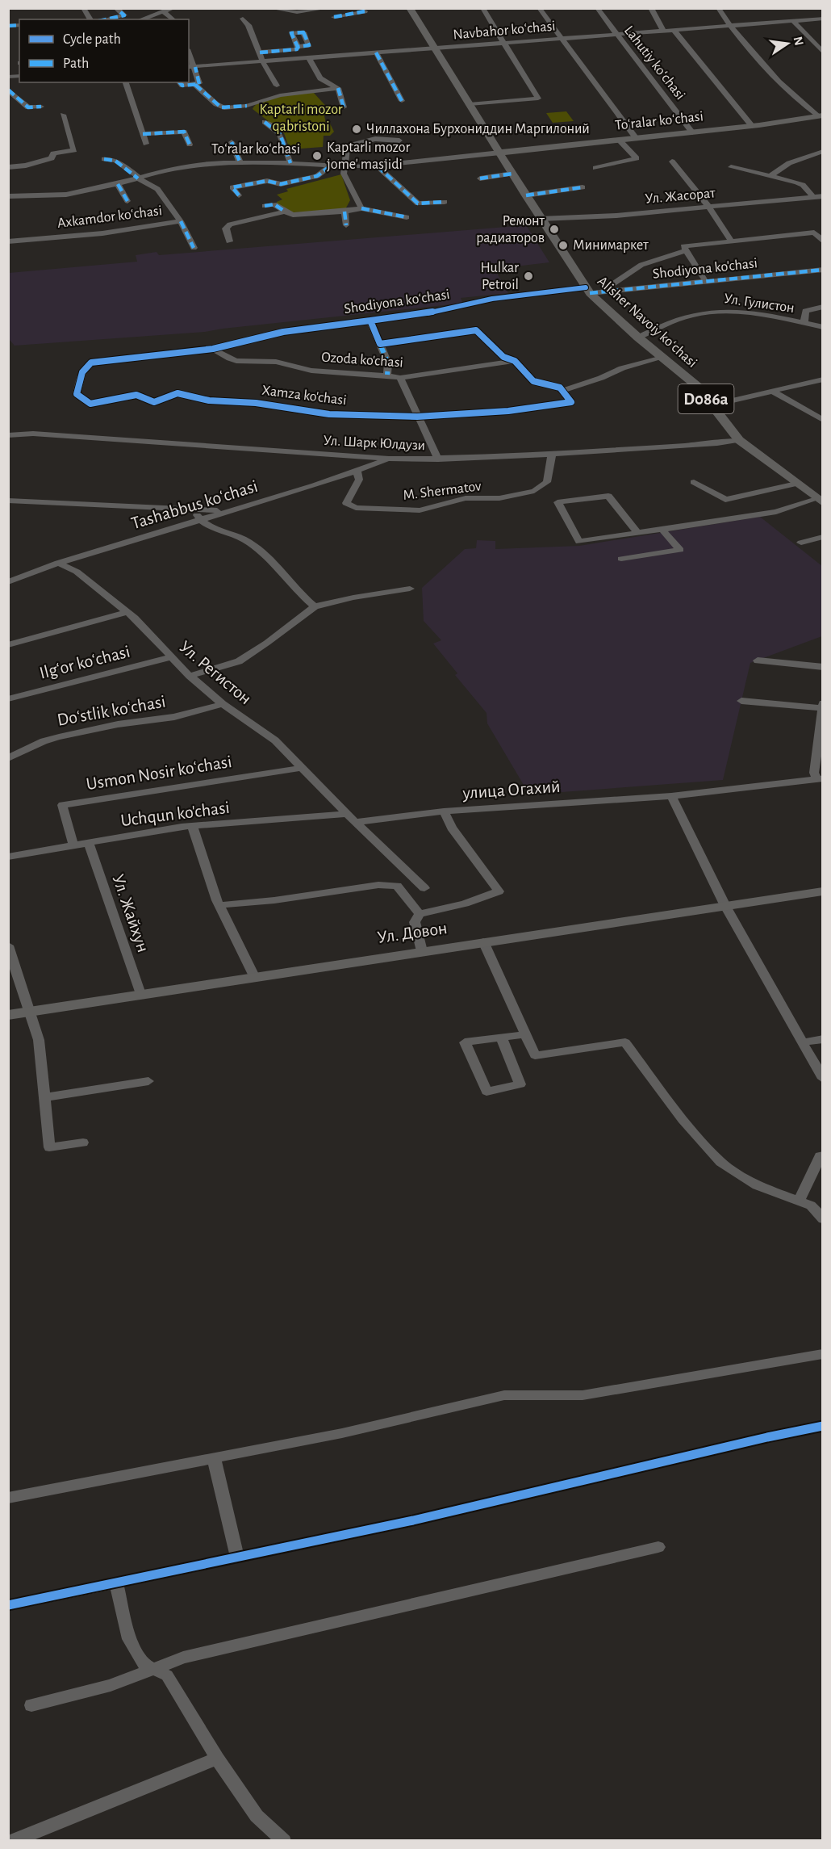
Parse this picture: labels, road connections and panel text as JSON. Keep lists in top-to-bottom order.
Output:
{
  "streets": {
    "main road": [
      "Toʻralar koʻchasi",
      "Alisher Navoiy koʻchasi",
      "D086a",
      "Ул. Довон"
    ],
    "street": [
      "Navbahor koʻchasi",
      "Lahutiy koʻchasi",
      "Ул. Жасорат",
      "Axkamdor koʻchasi",
      "Shodiyona ko'chasi",
      "Shodiyona koʻchasi",
      "Ул. Гулистон",
      "Ozoda ko'chasi",
      "Xamza ko'chasi",
      "Ул. Шарк Юлдузи",
      "M. Shermatov",
      "Tashabbus koʻchasi",
      "Ilgʻor koʻchasi",
      "Ул. Регистон",
      "Doʻstlik koʻchasi",
      "Usmon Nosir koʻchasi",
      "улица Огахий",
      "Uchqun ko'chasi",
      "Ул. Жайхун"
    ]
  },
  "crossings": [
    ["Navbahor koʻchasi", "Lahutiy koʻchasi"],
    ["Navbahor koʻchasi", "Alisher Navoiy koʻchasi"],
    ["Lahutiy koʻchasi", "Toʻralar koʻchasi"],
    ["Toʻralar koʻchasi", "Axkamdor koʻchasi"],
    ["Toʻralar koʻchasi", "Alisher Navoiy koʻchasi"],
    ["Ул. Жасорат", "Alisher Navoiy koʻchasi"],
    ["Shodiyona ko'chasi", "Shodiyona koʻchasi"],
    ["Shodiyona ko'chasi", "Alisher Navoiy koʻchasi"],
    ["Shodiyona koʻchasi", "Alisher Navoiy koʻchasi"],
    ["Shodiyona koʻchasi", "Ozoda ko'chasi"],
    ["Shodiyona koʻchasi", "Xamza ko'chasi"],
    ["Ул. Гулистон", "Alisher Navoiy koʻchasi"],
    ["Alisher Navoiy koʻchasi", "Ул. Шарк Юлдузи"],
    ["Ул. Шарк Юлдузи", "M. Shermatov"],
    ["Ул. Шарк Юлдузи", "Tashabbus koʻchasi"],
    ["M. Shermatov", "Tashabbus koʻchasi"],
    ["Tashabbus koʻchasi", "Ул. Регистон"],
    ["Ilgʻor koʻchasi", "Ул. Регистон"],
    ["Ул. Регистон", "Doʻstlik koʻchasi"],
    ["Ул. Регистон", "Usmon Nosir koʻchasi"],
    ["Ул. Регистон", "улица Огахий"],
    ["Ул. Регистон", "Uchqun ko'chasi"],
    ["Usmon Nosir koʻchasi", "Uchqun ko'chasi"],
    ["Uchqun ko'chasi", "Ул. Жайхун"],
    ["Ул. Жайхун", "Ул. Довон"]
  ],
  "parks": ["Kaptarli mozor qabristoni"],
  "places": [
    "Чиллахона Бурхониддин Маргилоний",
    "Kaptarli mozor jome' masjidi",
    "Ремонт радиаторов",
    "Минимаркет",
    "Hulkar Petroil"
  ],
  "legend": ["Cycle path", "Path"],
  "north": "right"
}
